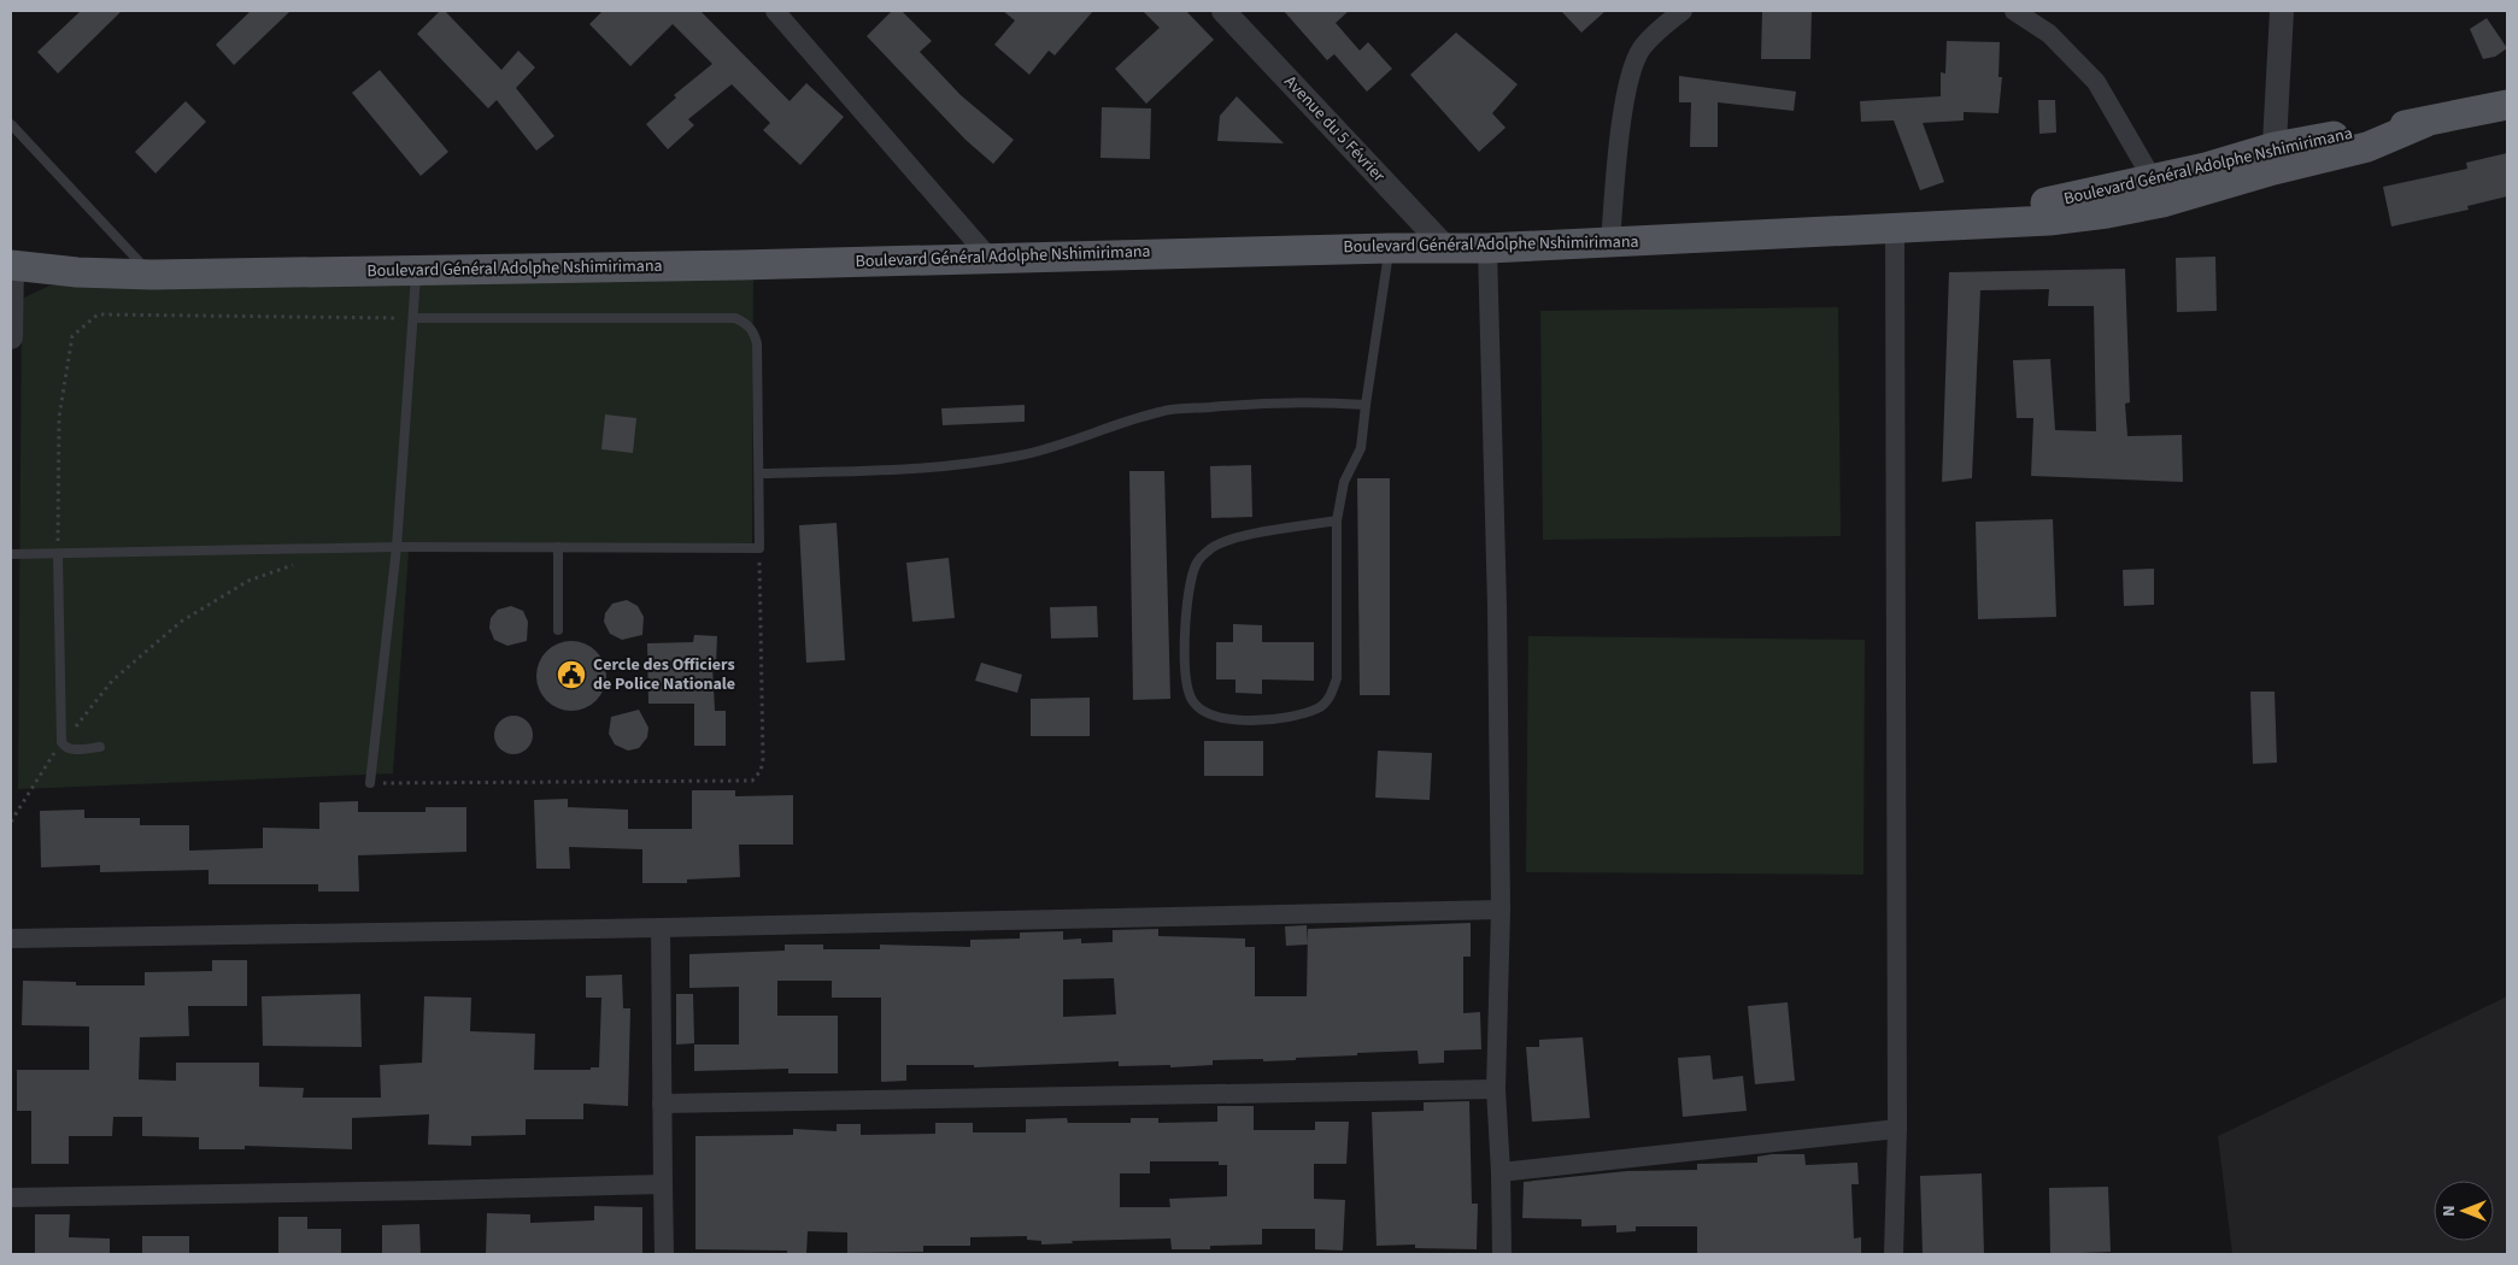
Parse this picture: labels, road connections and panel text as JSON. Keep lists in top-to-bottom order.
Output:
{
  "streets": {
    "main road": ["Boulevard Général Adolphe Nshimirimana"],
    "street": ["Avenue du 5 Février"]
  },
  "crossings": [
    ["Avenue du 5 Février", "Boulevard Général Adolphe Nshimirimana"]
  ],
  "places": {
    "public building": ["Cercle des Officiers de Police Nationale"]
  },
  "north": "left"
}
